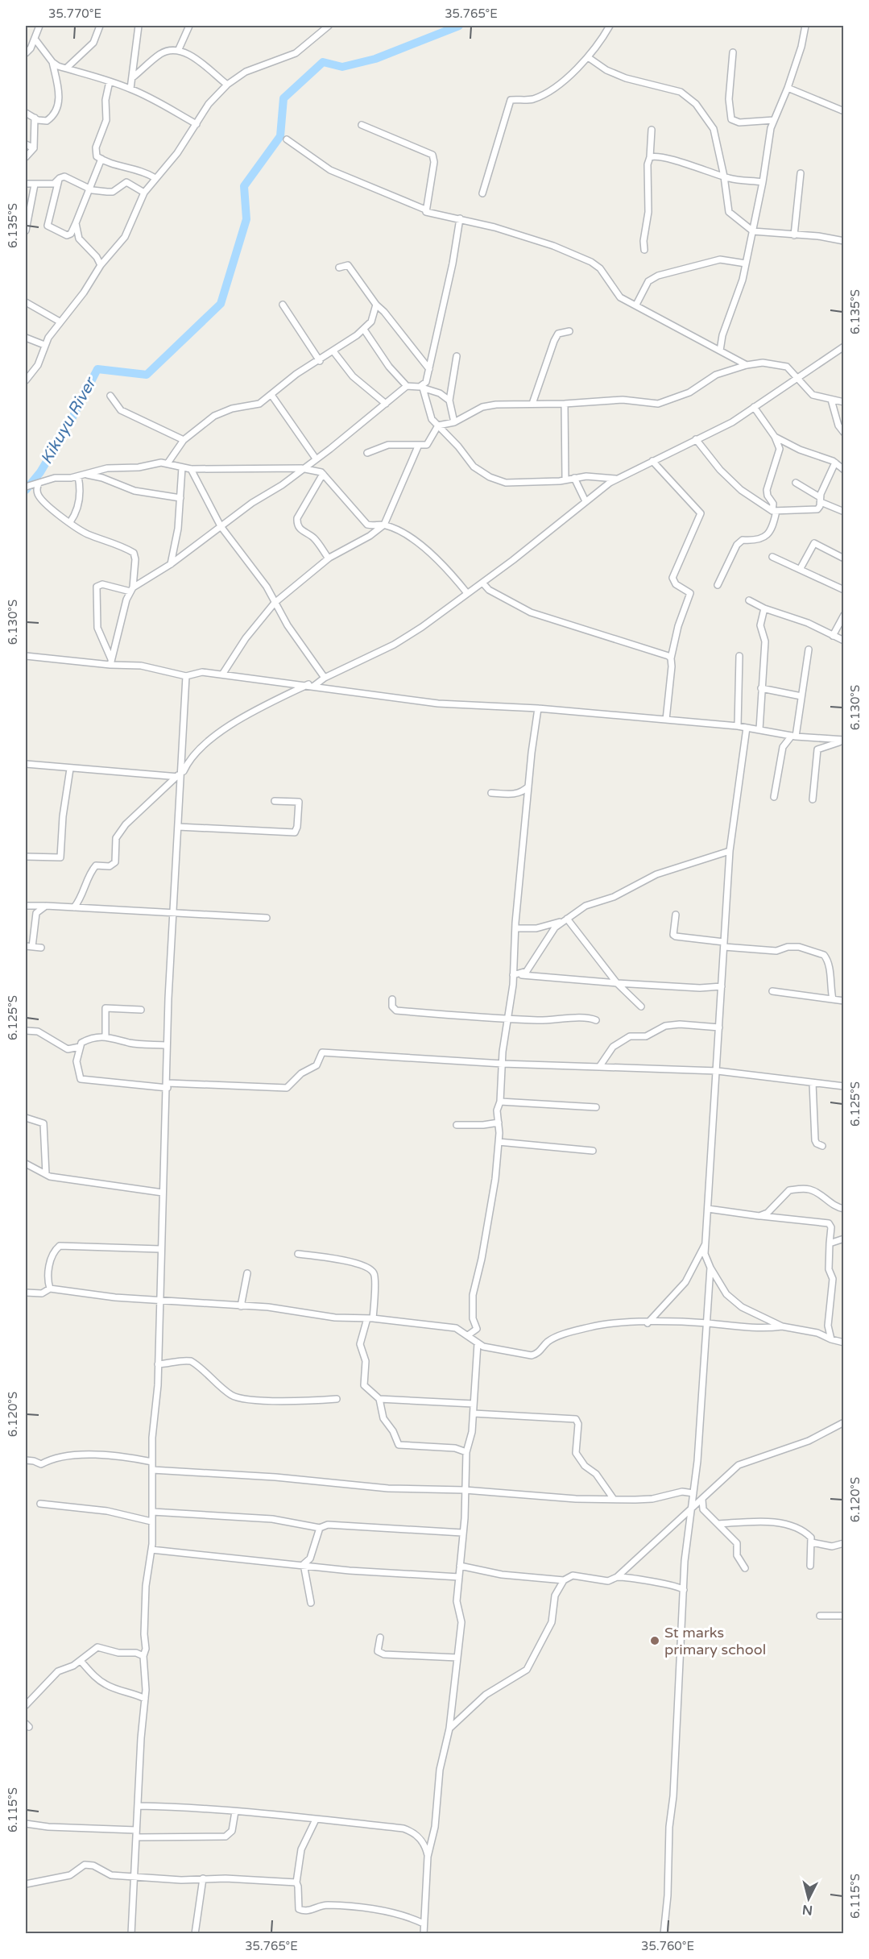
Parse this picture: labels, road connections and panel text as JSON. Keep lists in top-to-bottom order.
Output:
{
  "water": ["Kikuyu River"],
  "places": ["St marks primary school"],
  "north": "bottom",
  "coordinates": [
    "35.770°E",
    "35.765°E",
    "6.135°S",
    "6.130°S",
    "6.125°S",
    "6.120°S",
    "6.115°S",
    "35.760°E"
  ]
}
